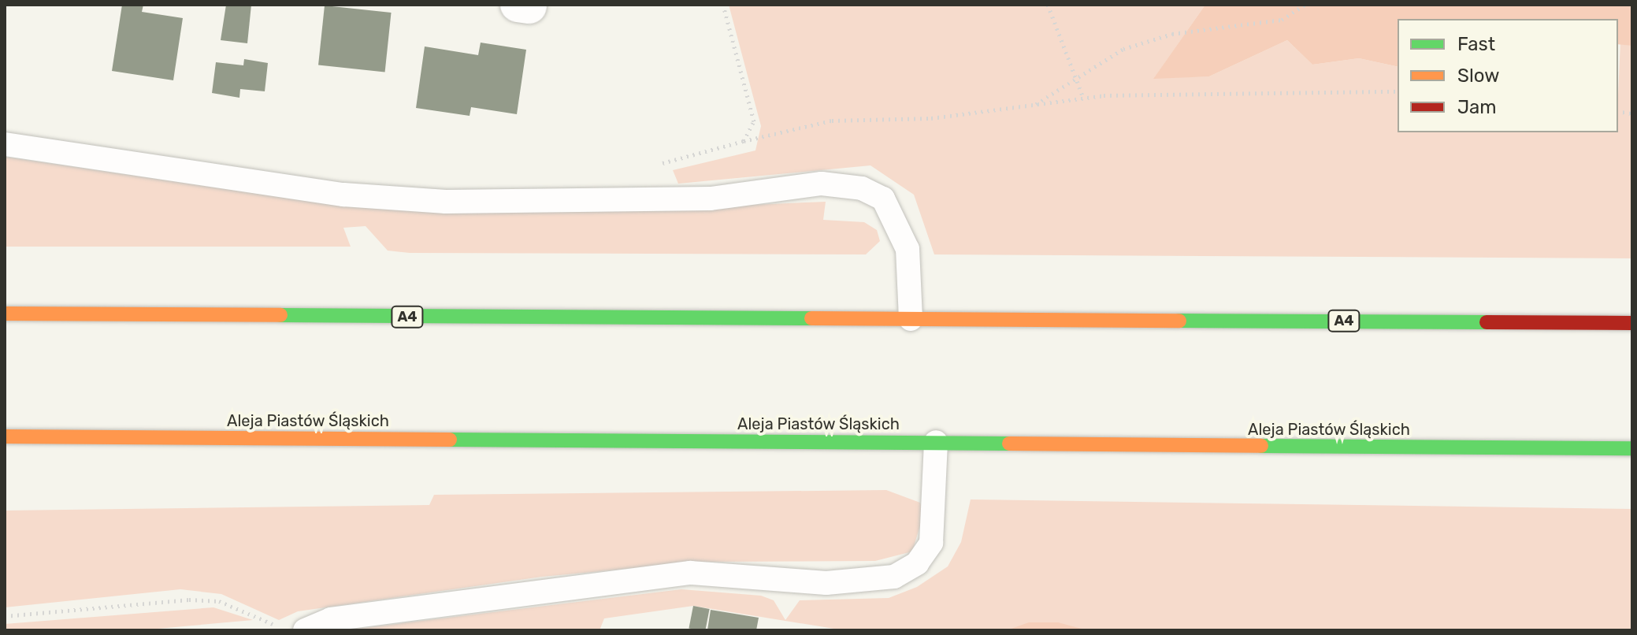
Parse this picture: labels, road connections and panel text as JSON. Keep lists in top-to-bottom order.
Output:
{
  "streets": {
    "highway": ["A4", "Aleja Piastów Śląskich"]
  },
  "legend": ["Fast", "Slow", "Jam"]
}
